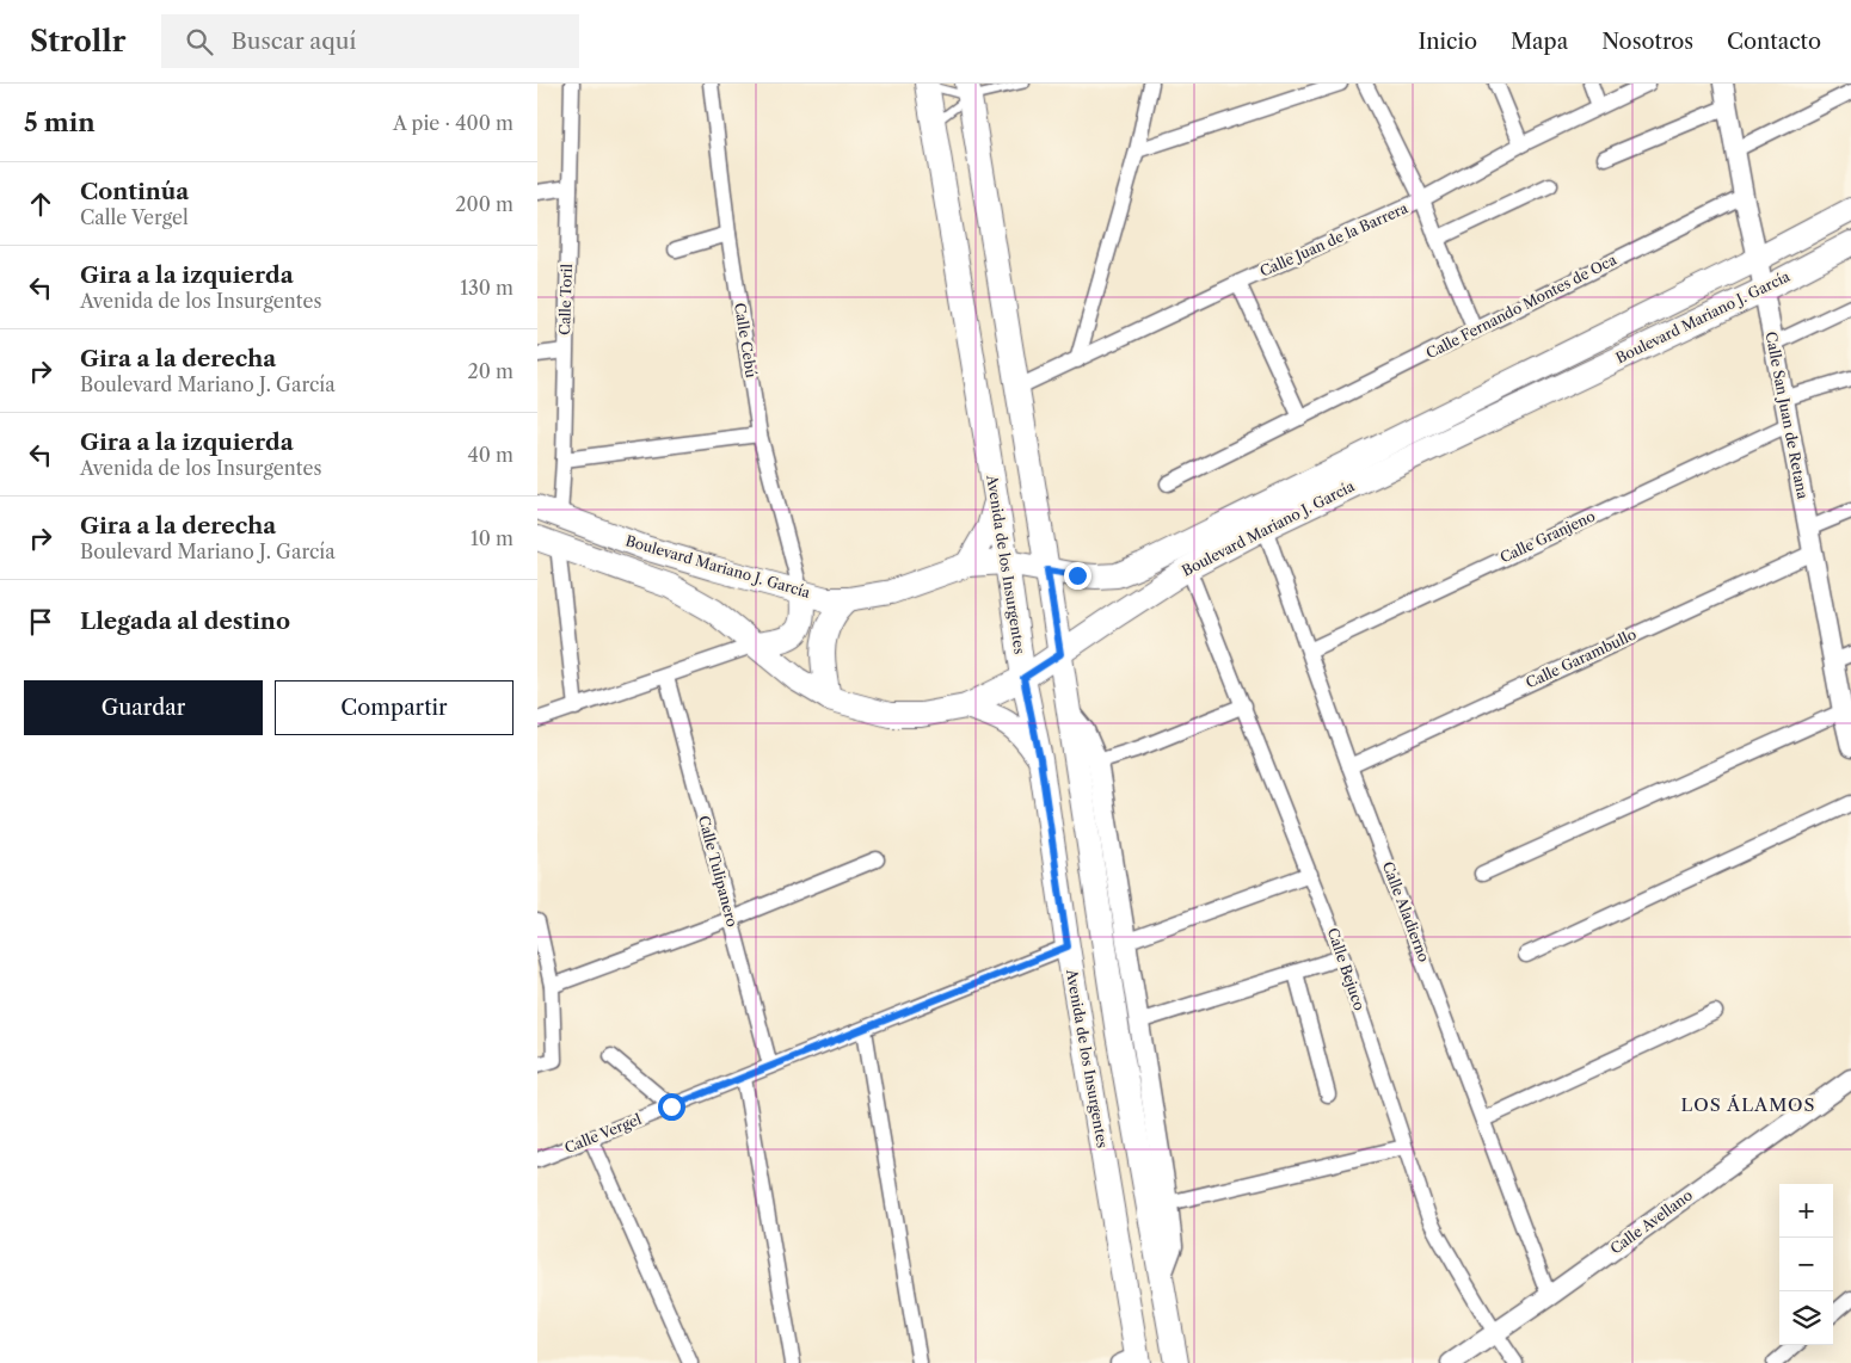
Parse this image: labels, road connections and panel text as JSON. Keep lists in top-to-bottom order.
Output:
{
  "streets": {
    "main road": ["Boulevard Mariano J. García", "Avenida de los Insurgentes"],
    "street": [
      "Calle Juan de la Barrera",
      "Calle Toril",
      "Calle Fernando Montes de Oca",
      "Calle Cebú",
      "Calle San Juan de Retana",
      "Calle Granjeno",
      "Calle Garambullo",
      "Calle Tulipanero",
      "Calle Aladierno",
      "Calle Bejuco",
      "Calle Vergel",
      "Calle Avellano"
    ]
  },
  "crossings": [
    ["Calle Toril", "Boulevard Mariano J. García"],
    ["Calle Fernando Montes de Oca", "Calle San Juan de Retana"],
    ["Boulevard Mariano J. García", "Calle Cebú"],
    ["Boulevard Mariano J. García", "Calle San Juan de Retana"],
    ["Boulevard Mariano J. García", "Avenida de los Insurgentes"],
    ["Boulevard Mariano J. García", "Calle Aladierno"],
    ["Boulevard Mariano J. García", "Calle Bejuco"],
    ["Calle San Juan de Retana", "Calle Granjeno"],
    ["Calle San Juan de Retana", "Calle Garambullo"],
    ["Calle Granjeno", "Calle Aladierno"],
    ["Avenida de los Insurgentes", "Calle Vergel"],
    ["Calle Garambullo", "Calle Aladierno"],
    ["Calle Tulipanero", "Calle Vergel"],
    ["Calle Aladierno", "Calle Avellano"],
    ["Calle Bejuco", "Calle Avellano"]
  ],
  "districts": ["LOS ÁLAMOS"],
  "page": {
    "header": "Strollr",
    "search": "Buscar aquí",
    "nav": [
      "Inicio",
      "Mapa",
      "Nosotros",
      "Contacto"
    ],
    "heading": ["5 min", "A pie · 400 m"],
    "list": [
      ["Continúa", "Calle Vergel", "200 m"],
      ["Gira a la izquierda", "Avenida de los Insurgentes", "130 m"],
      ["Gira a la derecha", "Boulevard Mariano J. García", "20 m"],
      ["Gira a la izquierda", "Avenida de los Insurgentes", "40 m"],
      ["Gira a la derecha", "Boulevard Mariano J. García", "10 m"],
      "Llegada al destino"
    ],
    "buttons": ["Guardar", "Compartir"],
    "map_buttons": ["+", "−"]
  }
}
